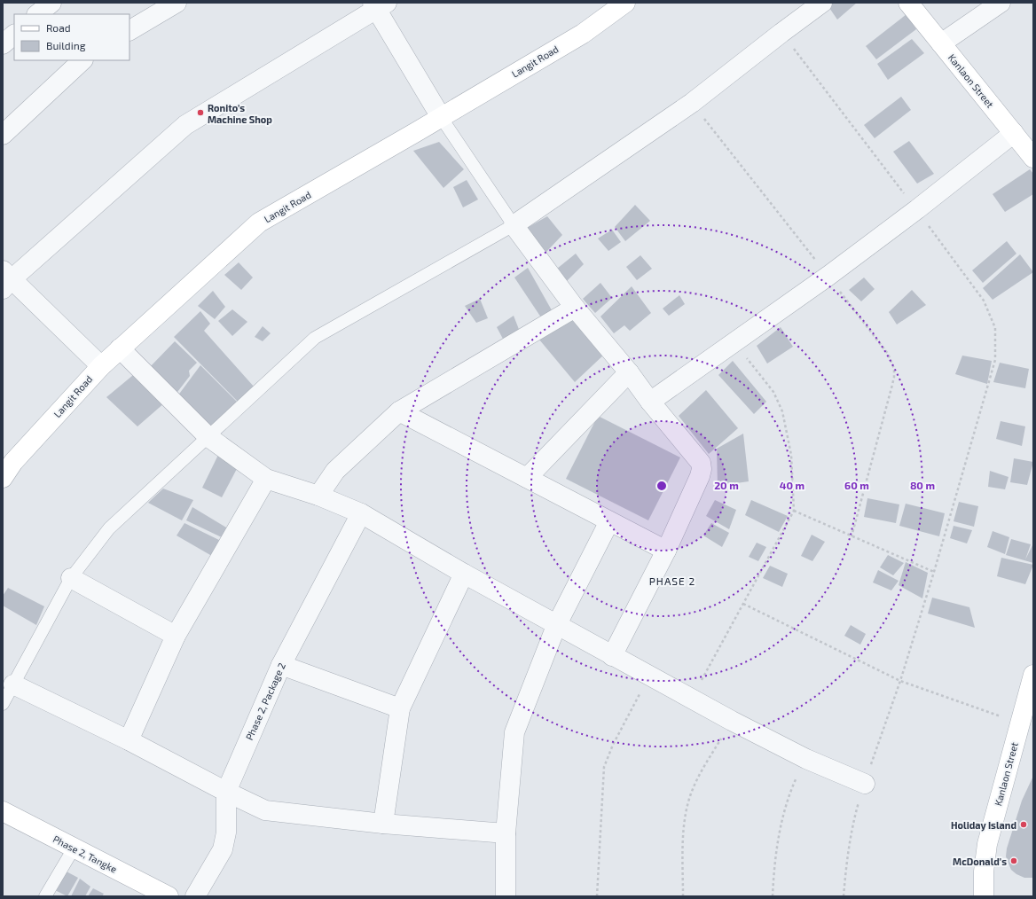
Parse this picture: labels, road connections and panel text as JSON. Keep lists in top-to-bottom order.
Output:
{
  "streets": {
    "main road": ["Langit Road", "Kanlaon Street", "Phase 2, Tangke"],
    "street": ["Phase 2, Package 2"]
  },
  "districts": ["PHASE 2"],
  "places": ["Ronito's Machine Shop", "Holiday Island", "McDonald's"],
  "legend": ["Road", "Building"],
  "rings": [
    "20 m",
    "40 m",
    "60 m",
    "80 m"
  ]
}
